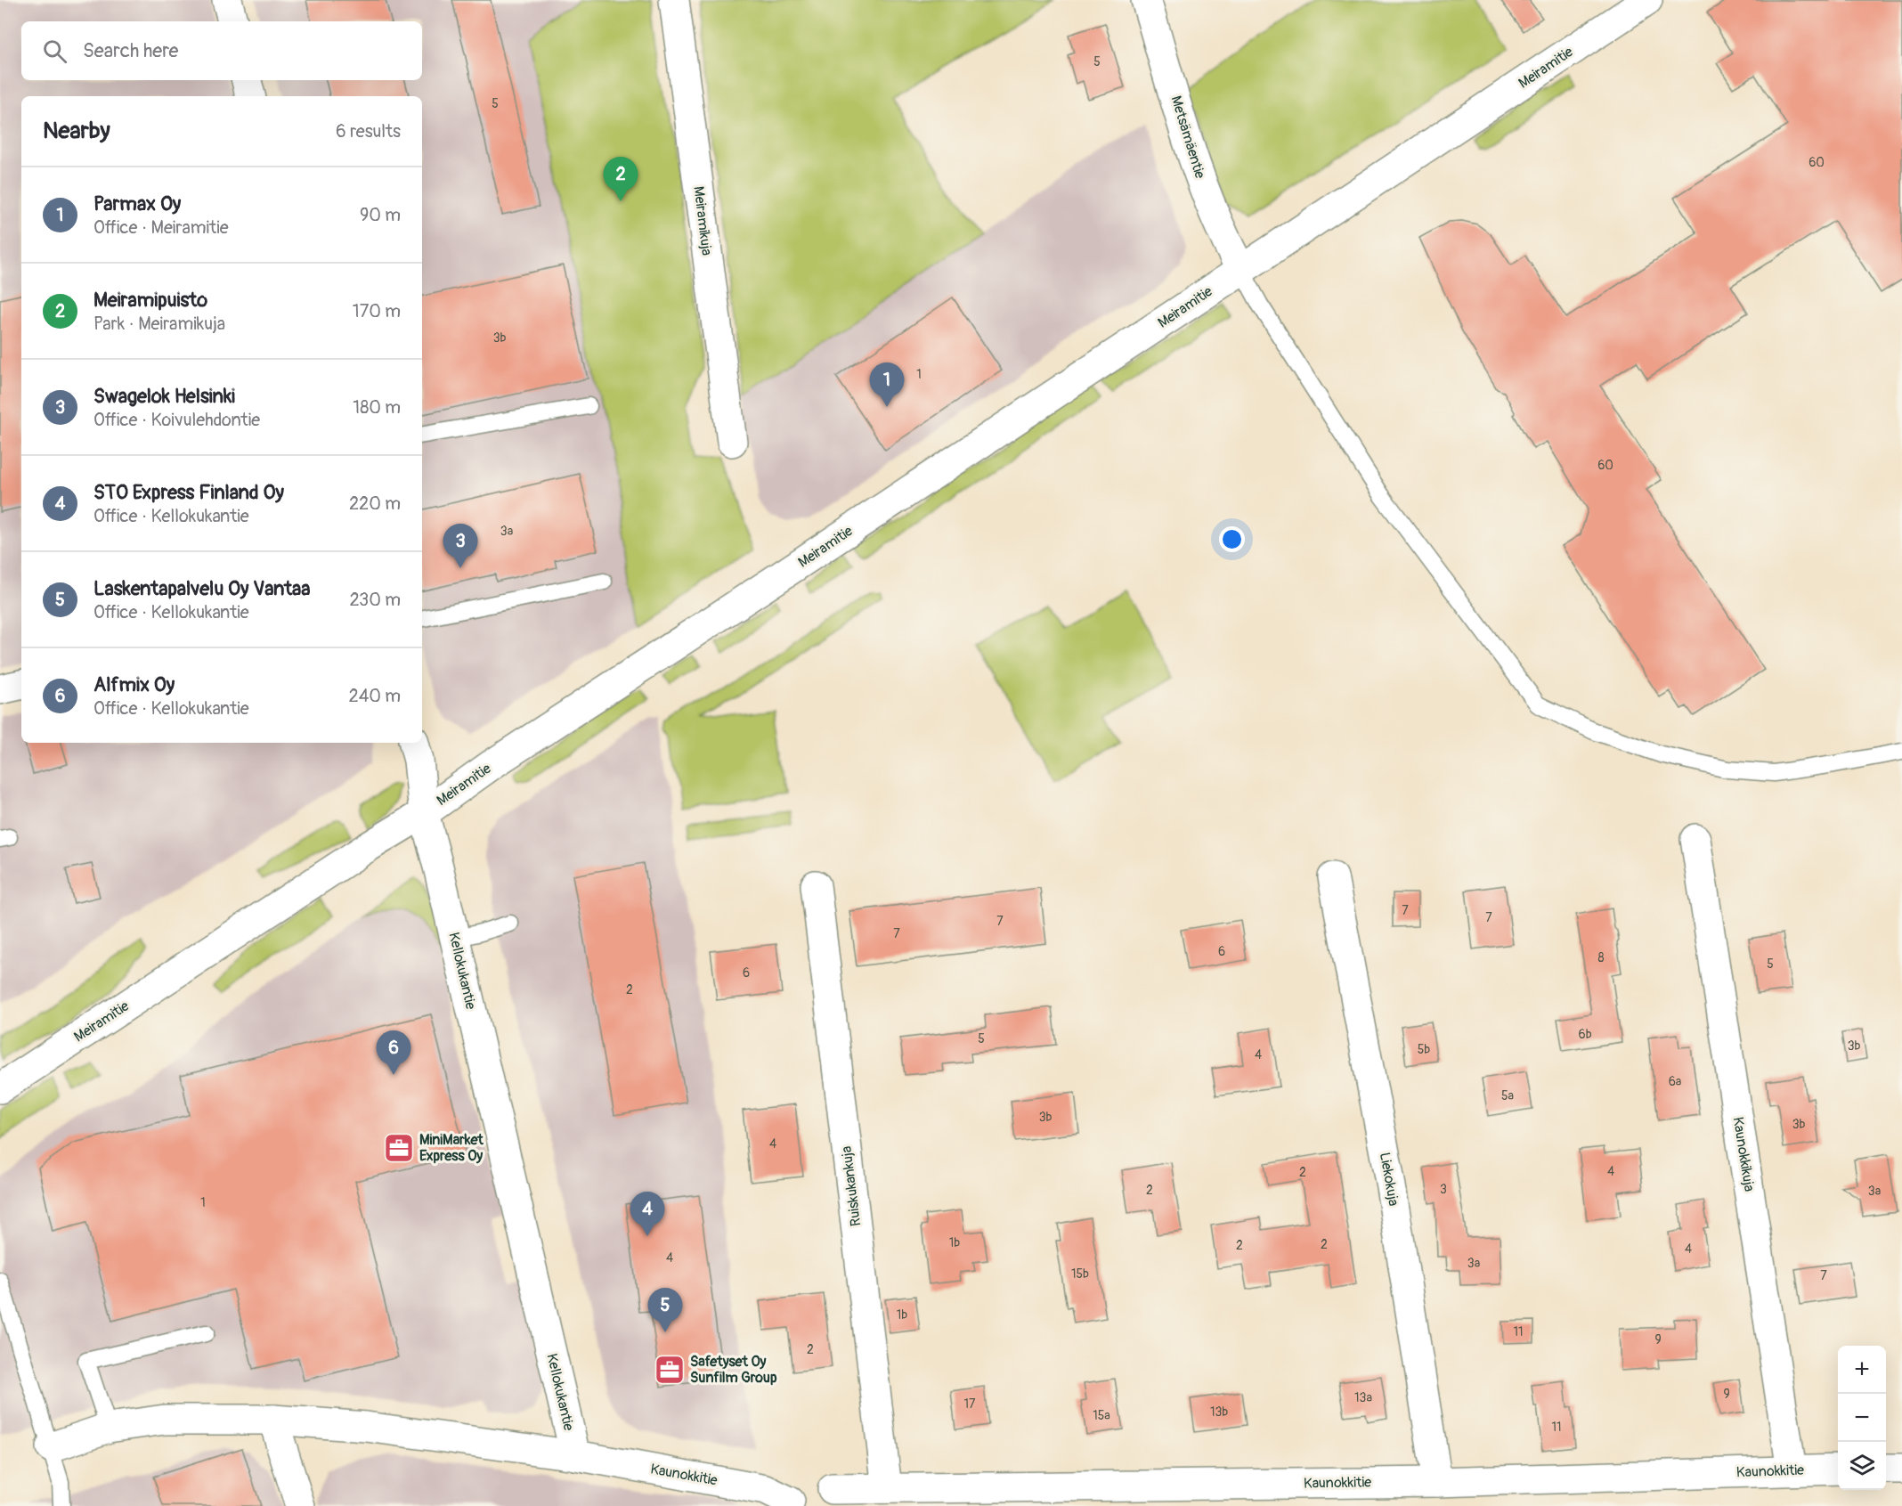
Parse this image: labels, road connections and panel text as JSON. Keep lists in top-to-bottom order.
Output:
{
  "streets": {
    "street": [
      "Meiramitie",
      "Metsämäentie",
      "Meiramikuja",
      "Kellokukantie",
      "Kaunokkikuja",
      "Liekokuja",
      "Ruiskukankuja",
      "Kaunokkitie"
    ]
  },
  "crossings": [
    ["Meiramitie", "Metsämäentie"],
    ["Meiramitie", "Kellokukantie"],
    ["Kellokukantie", "Kaunokkitie"],
    ["Kaunokkikuja", "Kaunokkitie"],
    ["Liekokuja", "Kaunokkitie"],
    ["Ruiskukankuja", "Kaunokkitie"]
  ],
  "places": {
    "office": ["MiniMarket Express Oy", "Safetyset Oy Sunfilm Group"]
  },
  "house_numbers": [
    "5",
    "5",
    "60",
    "3b",
    "1",
    "60",
    "3a",
    "7",
    "7",
    "7",
    "7",
    "6",
    "8",
    "5",
    "6",
    "2",
    "6b",
    "5",
    "3b",
    "5b",
    "4",
    "6a",
    "5a",
    "3b",
    "3b",
    "4",
    "4",
    "2",
    "3",
    "2",
    "3a",
    "1",
    "1b",
    "2",
    "2",
    "4",
    "4",
    "3a",
    "15b",
    "7",
    "1b",
    "11",
    "9",
    "2",
    "9",
    "13a",
    "17",
    "13b",
    "15a",
    "11"
  ],
  "page": {
    "search": "Search here",
    "heading": ["Nearby", "6 results"],
    "pins": [
      "2",
      "1",
      "3",
      "6",
      "4",
      "5"
    ],
    "list": [
      {
        "mark": "1",
        "name": "Parmax Oy",
        "note": "Office · Meiramitie",
        "value": "90 m"
      },
      {
        "mark": "2",
        "name": "Meiramipuisto",
        "note": "Park · Meiramikuja",
        "value": "170 m"
      },
      {
        "mark": "3",
        "name": "Swagelok Helsinki",
        "note": "Office · Koivulehdontie",
        "value": "180 m"
      },
      {
        "mark": "4",
        "name": "STO Express Finland Oy",
        "note": "Office · Kellokukantie",
        "value": "220 m"
      },
      {
        "mark": "5",
        "name": "Laskentapalvelu Oy Vantaa",
        "note": "Office · Kellokukantie",
        "value": "230 m"
      },
      {
        "mark": "6",
        "name": "Alfmix Oy",
        "note": "Office · Kellokukantie",
        "value": "240 m"
      }
    ],
    "map_buttons": ["+", "−"]
  }
}
